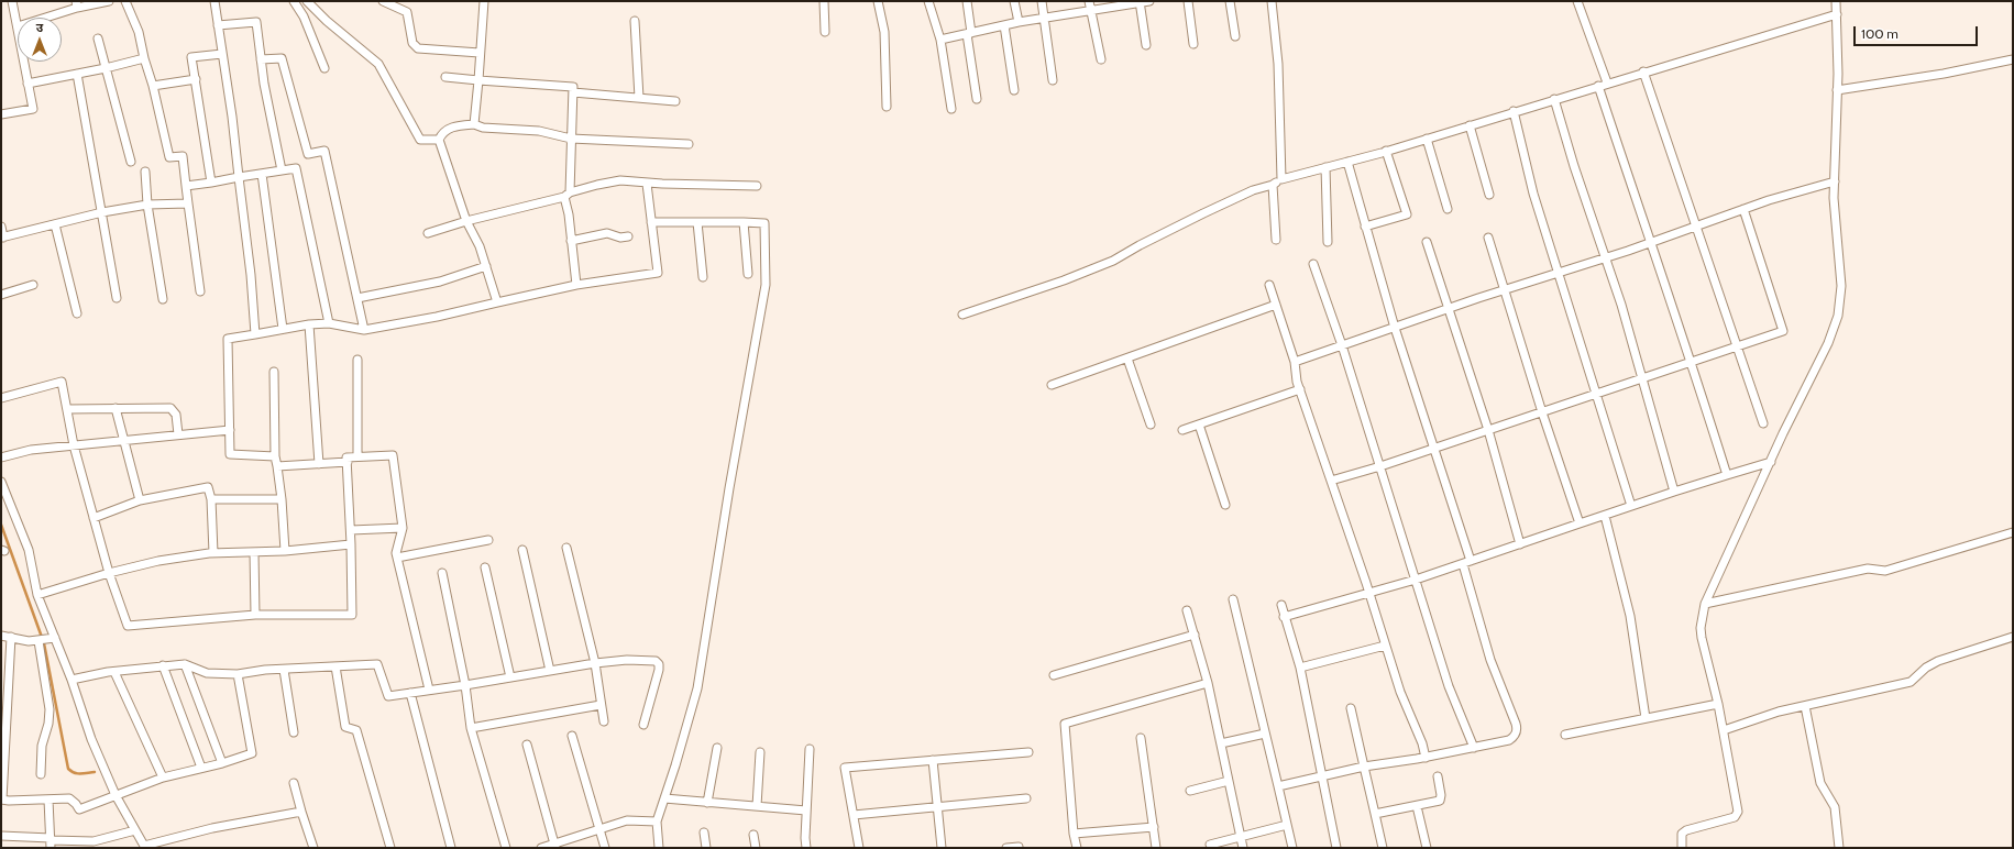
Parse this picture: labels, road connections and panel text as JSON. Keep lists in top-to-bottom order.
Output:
{
  "scale_bar": "100 m",
  "north": "top"
}
